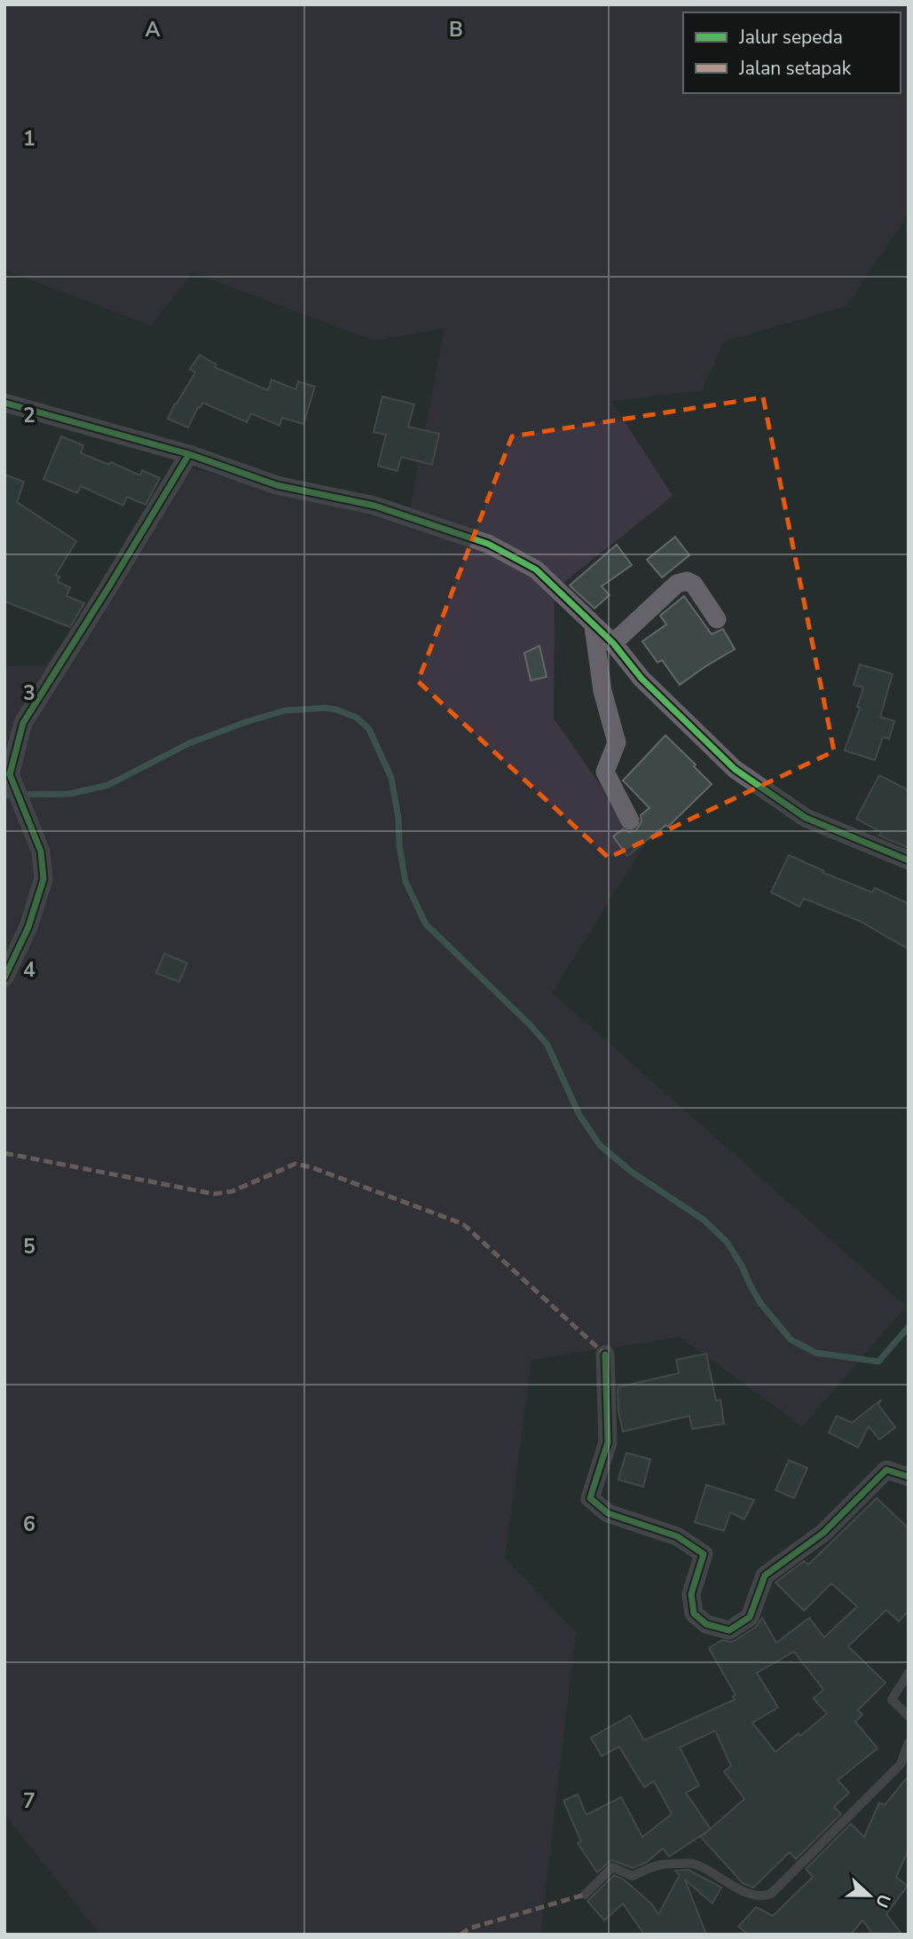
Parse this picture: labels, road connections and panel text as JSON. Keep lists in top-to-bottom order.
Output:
{
  "legend": ["Jalur sepeda", "Jalan setapak"],
  "north": "right",
  "grid": {
    "columns": ["A", "B"],
    "rows": [
      "1",
      "2",
      "3",
      "4",
      "5",
      "6",
      "7"
    ]
  }
}
